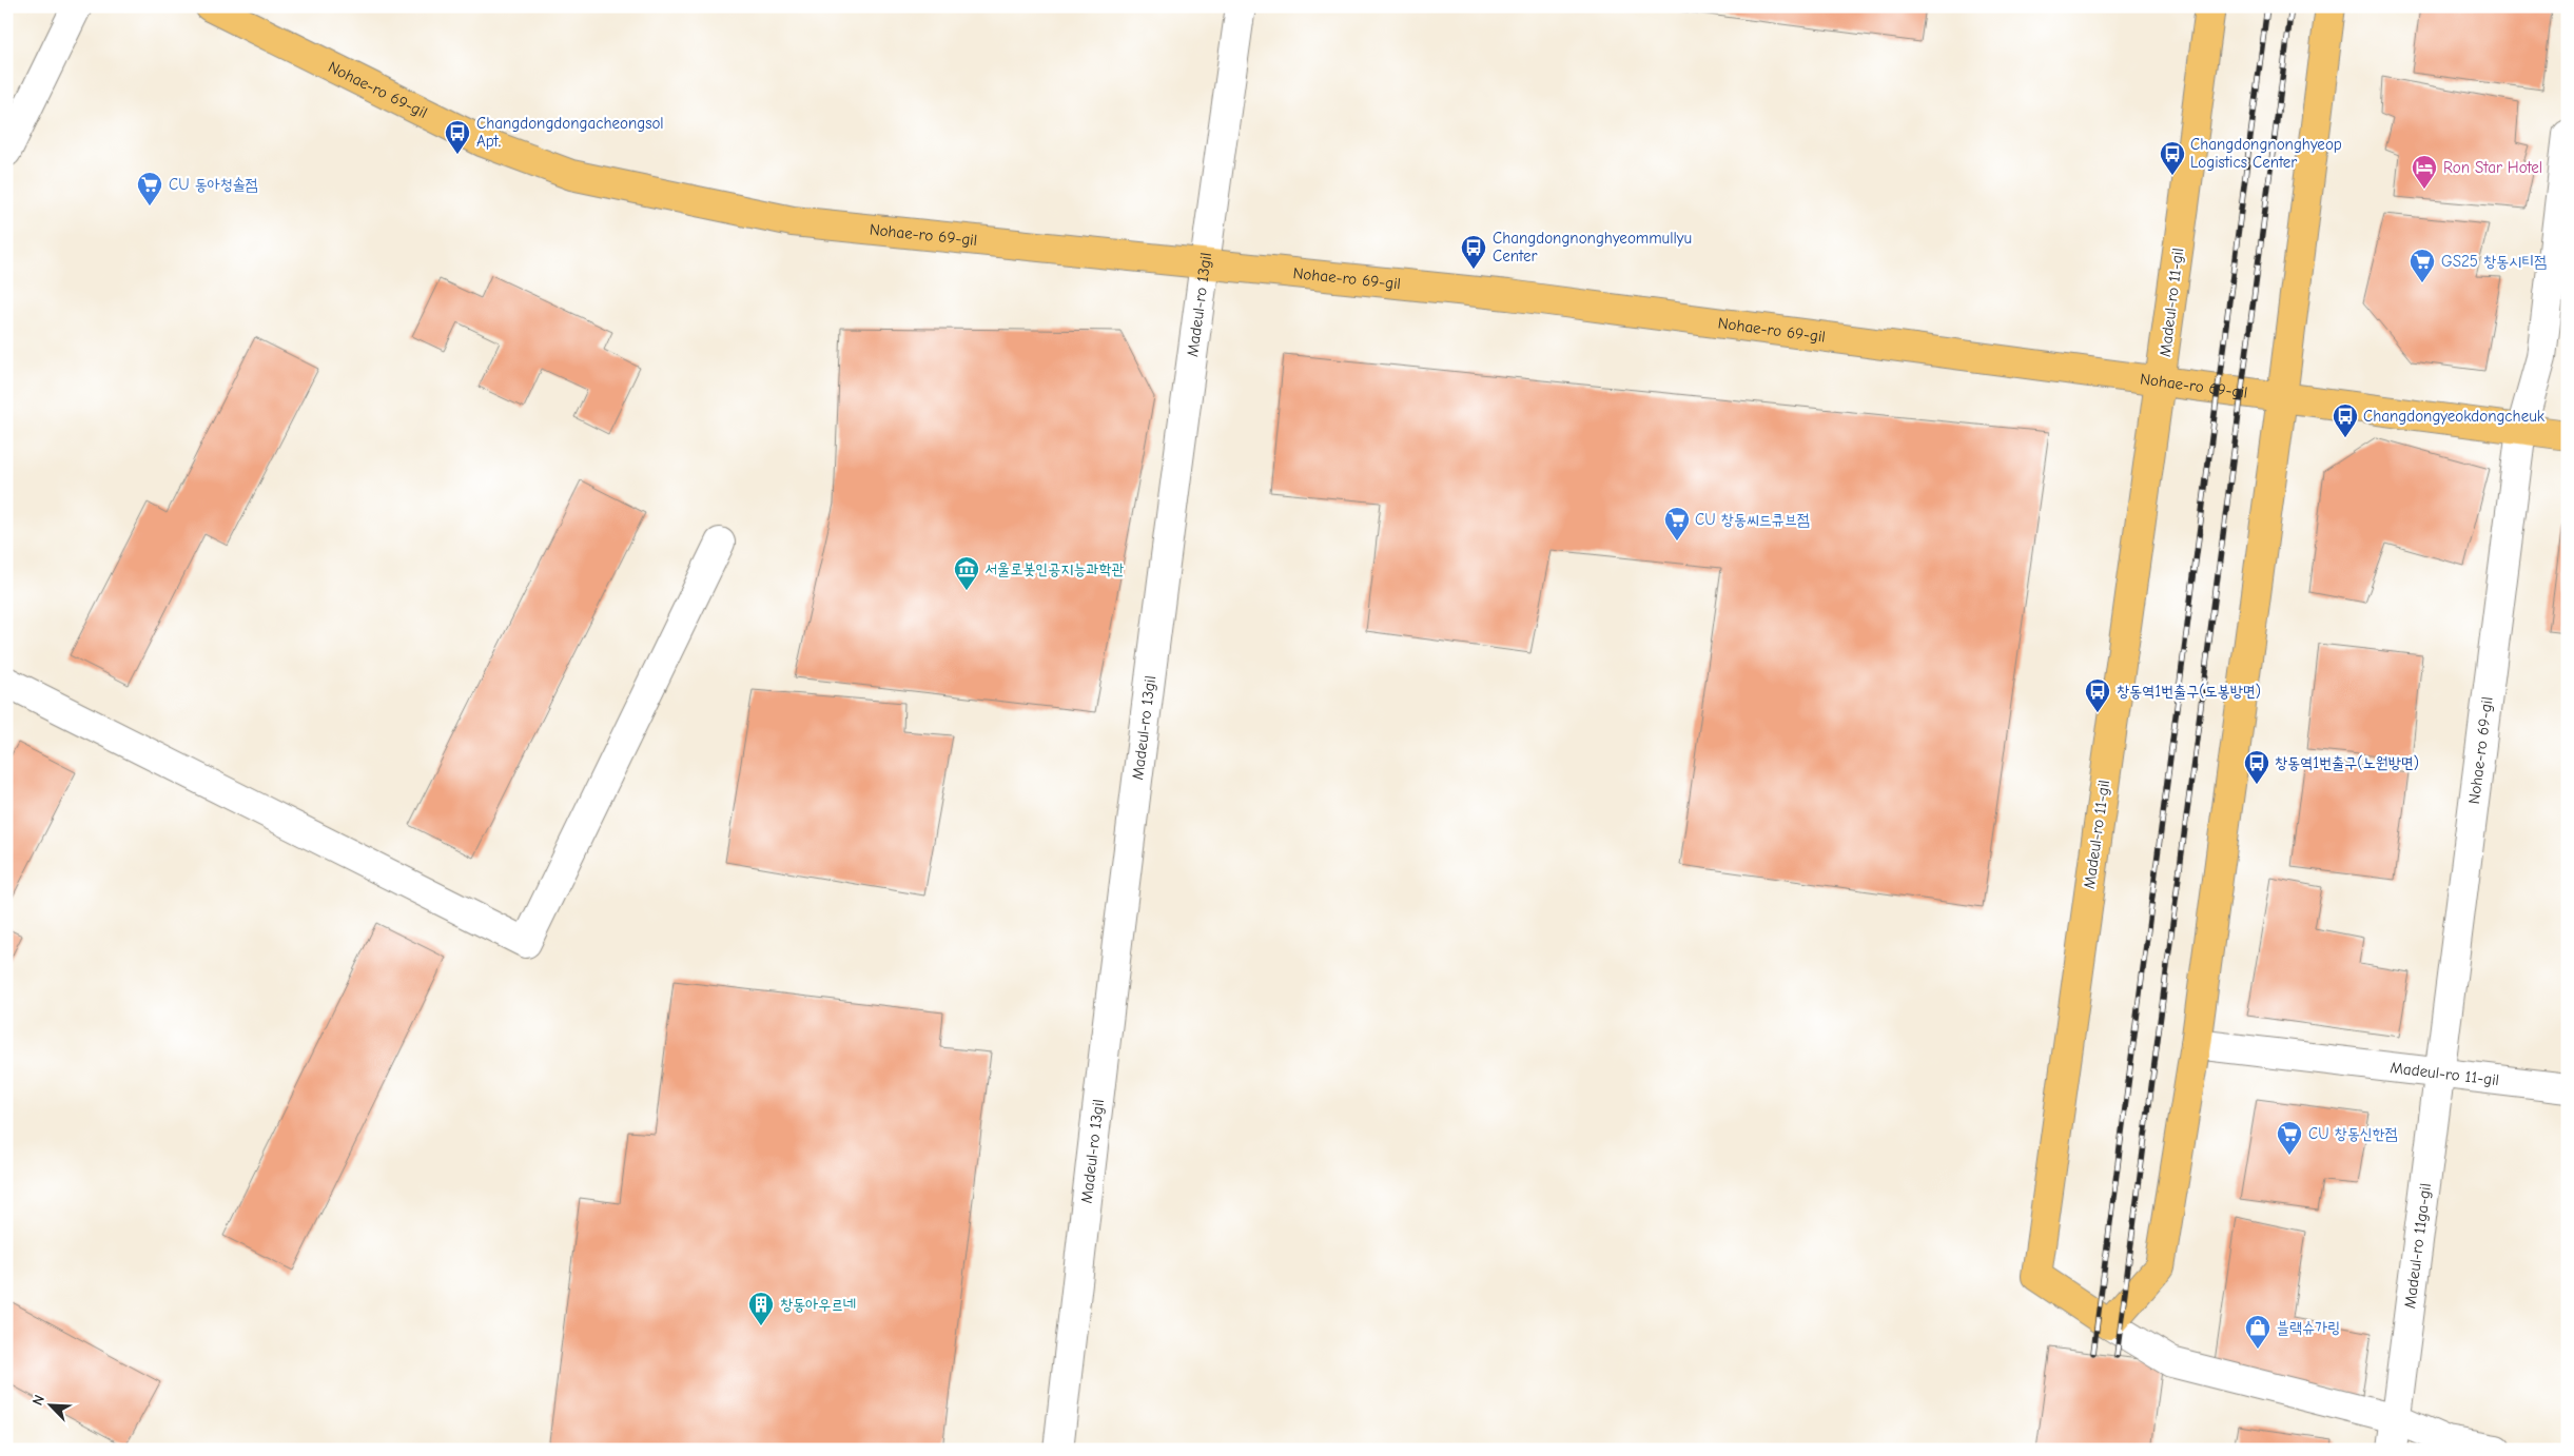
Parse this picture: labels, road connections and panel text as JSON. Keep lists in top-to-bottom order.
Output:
{
  "streets": {
    "main road": ["Nohae-ro 69-gil", "Madeul-ro 11-gil"],
    "street": ["Madeul-ro 13gil", "Madeul-ro 11ga-gil"]
  },
  "crossings": [
    ["Nohae-ro 69-gil", "Madeul-ro 11-gil"],
    ["Nohae-ro 69-gil", "Madeul-ro 13gil"],
    ["Nohae-ro 69-gil", "Madeul-ro 11ga-gil"],
    ["Madeul-ro 11-gil", "Madeul-ro 11ga-gil"]
  ],
  "places": {
    "bus stop": [
      "Changdongdongacheongsol Apt.",
      "Changdongnonghyeop Logistics Center",
      "Changdongnonghyeommullyu Center",
      "Changdongyeokdongcheuk",
      "창동역1번출구(도봉방면)",
      "창동역1번출구(노원방면)"
    ],
    "hotel": ["Ron Star Hotel"],
    "supermarket": [
      "CU 동아청솔점",
      "GS25 창동시티점",
      "CU 창동씨드큐브점",
      "CU 창동신한점"
    ],
    "museum": ["서울로봇인공지능과학관"],
    "building": ["창동아우르네"],
    "shop": ["블랙슈가링"]
  },
  "north": "top left"
}
